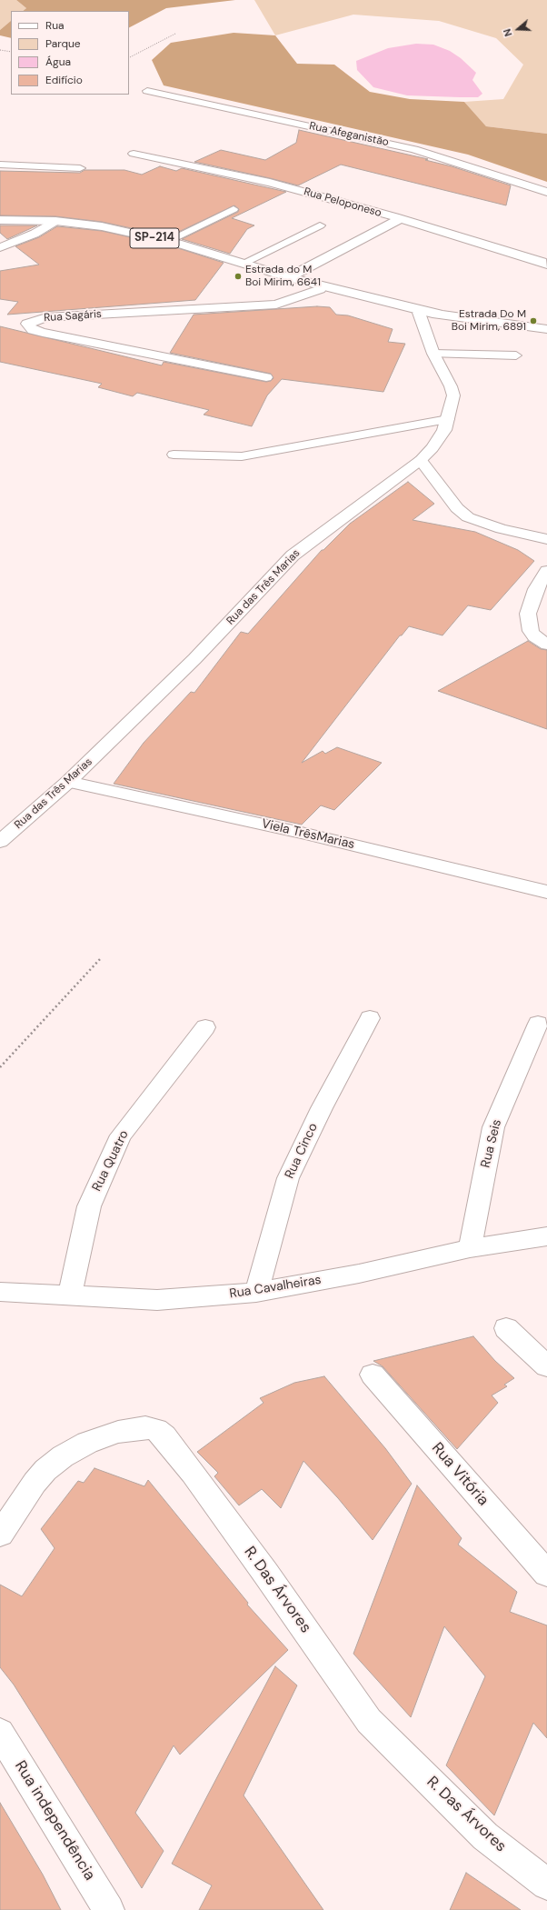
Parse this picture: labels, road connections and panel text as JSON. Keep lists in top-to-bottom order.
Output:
{
  "streets": {
    "street": [
      "Rua Afeganistão",
      "Rua Peloponeso",
      "SP-214",
      "Rua Sagáris",
      "Rua das Três Marias",
      "Viela TrêsMarias",
      "Rua Seis",
      "Rua Cinco",
      "Rua Quatro",
      "Rua Cavalheiras",
      "Rua Vitória",
      "R. Das Árvores",
      "Rua independência"
    ]
  },
  "crossings": [
    ["Rua das Três Marias", "Viela TrêsMarias"],
    ["Rua Seis", "Rua Cavalheiras"],
    ["Rua Cinco", "Rua Cavalheiras"],
    ["Rua Quatro", "Rua Cavalheiras"]
  ],
  "places": ["Estrada do M Boi Mirim, 6641", "Estrada Do M Boi Mirim, 6891"],
  "legend": [
    "Rua",
    "Parque",
    "Água",
    "Edifício"
  ],
  "north": "left"
}
